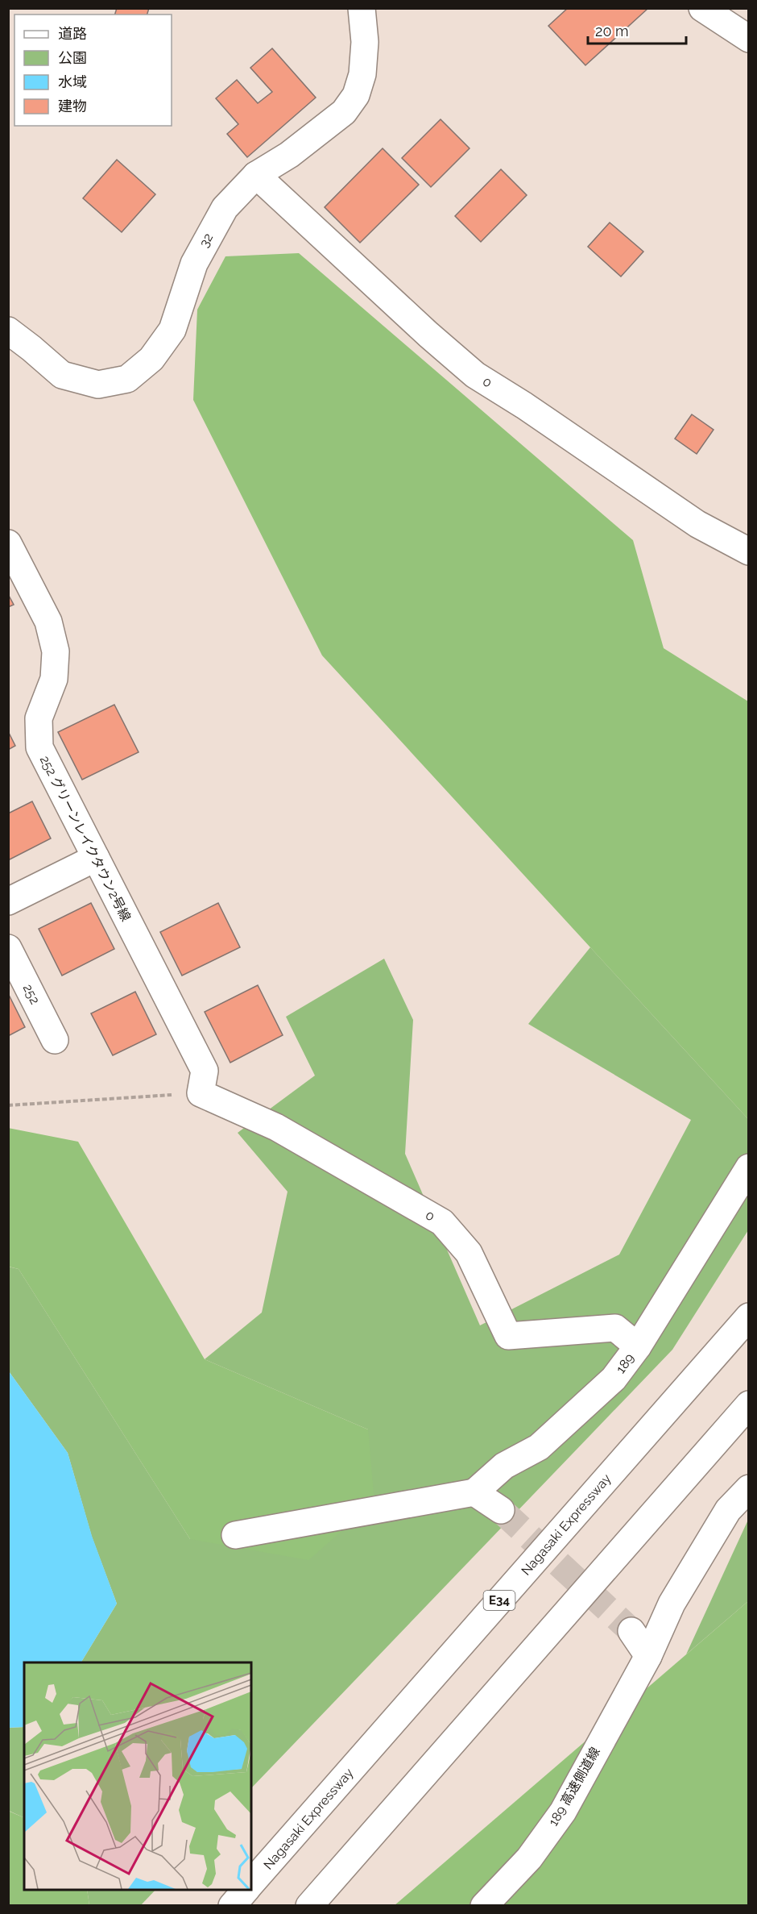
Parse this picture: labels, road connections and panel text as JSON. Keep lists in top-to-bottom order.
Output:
{
  "streets": {
    "main road": [
      "32",
      "0",
      "252 グリーンレイクタウン2号線",
      "252",
      "189",
      "Nagasaki Expressway",
      "E34",
      "189 高速側道線"
    ]
  },
  "crossings": [
    ["32", "0"],
    ["0", "252 グリーンレイクタウン2号線"],
    ["0", "189"]
  ],
  "legend": [
    "道路",
    "公園",
    "水域",
    "建物"
  ],
  "scale_bar": "20 m"
}
